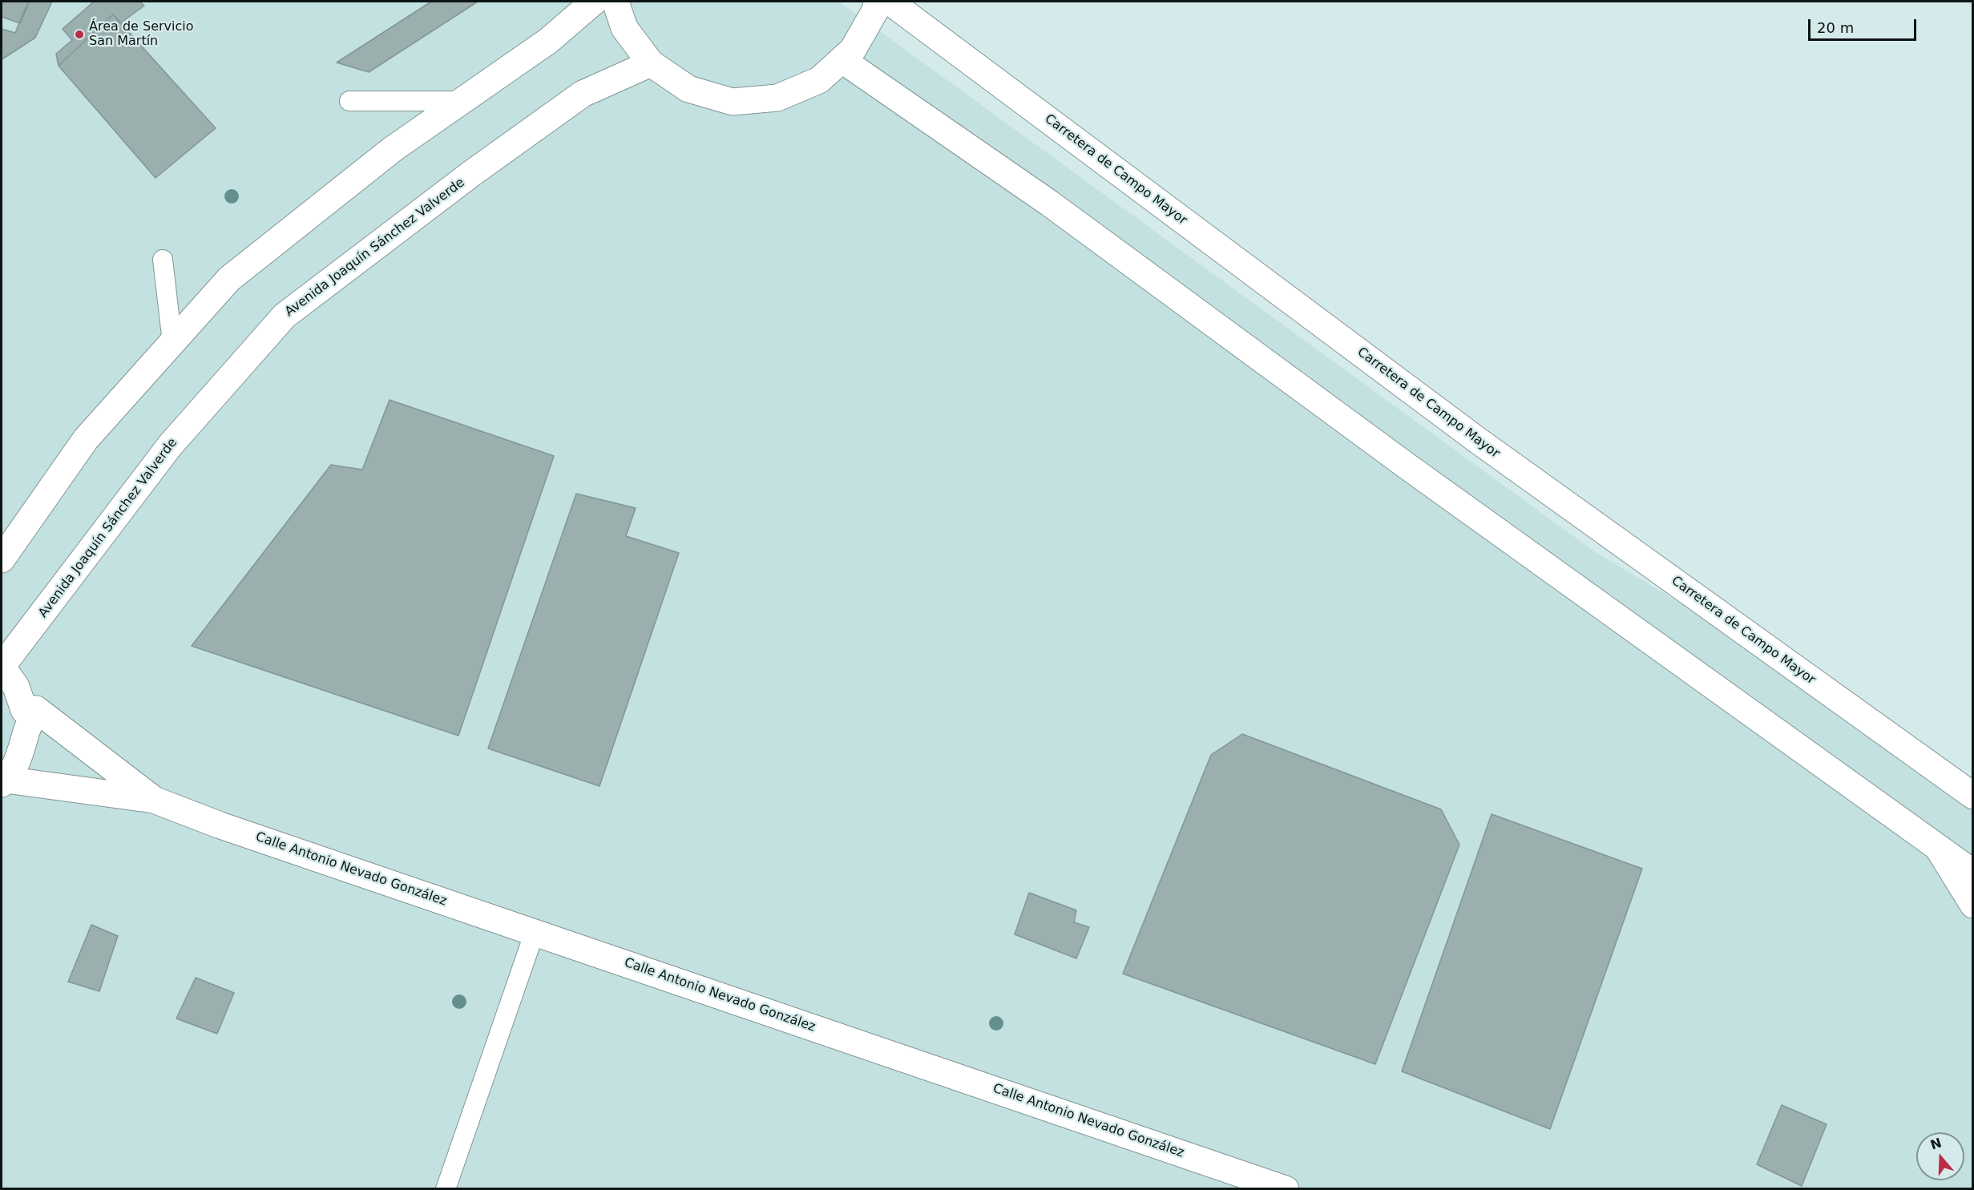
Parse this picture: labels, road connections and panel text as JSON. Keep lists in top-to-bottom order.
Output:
{
  "streets": {
    "main road": ["Carretera de Campo Mayor", "Avenida Joaquín Sánchez Valverde", "Calle Antonio Nevado González"]
  },
  "crossings": [
    ["Avenida Joaquín Sánchez Valverde", "Calle Antonio Nevado González"]
  ],
  "places": ["Área de Servicio San Martín"],
  "scale_bar": "20 m",
  "north": "top"
}
